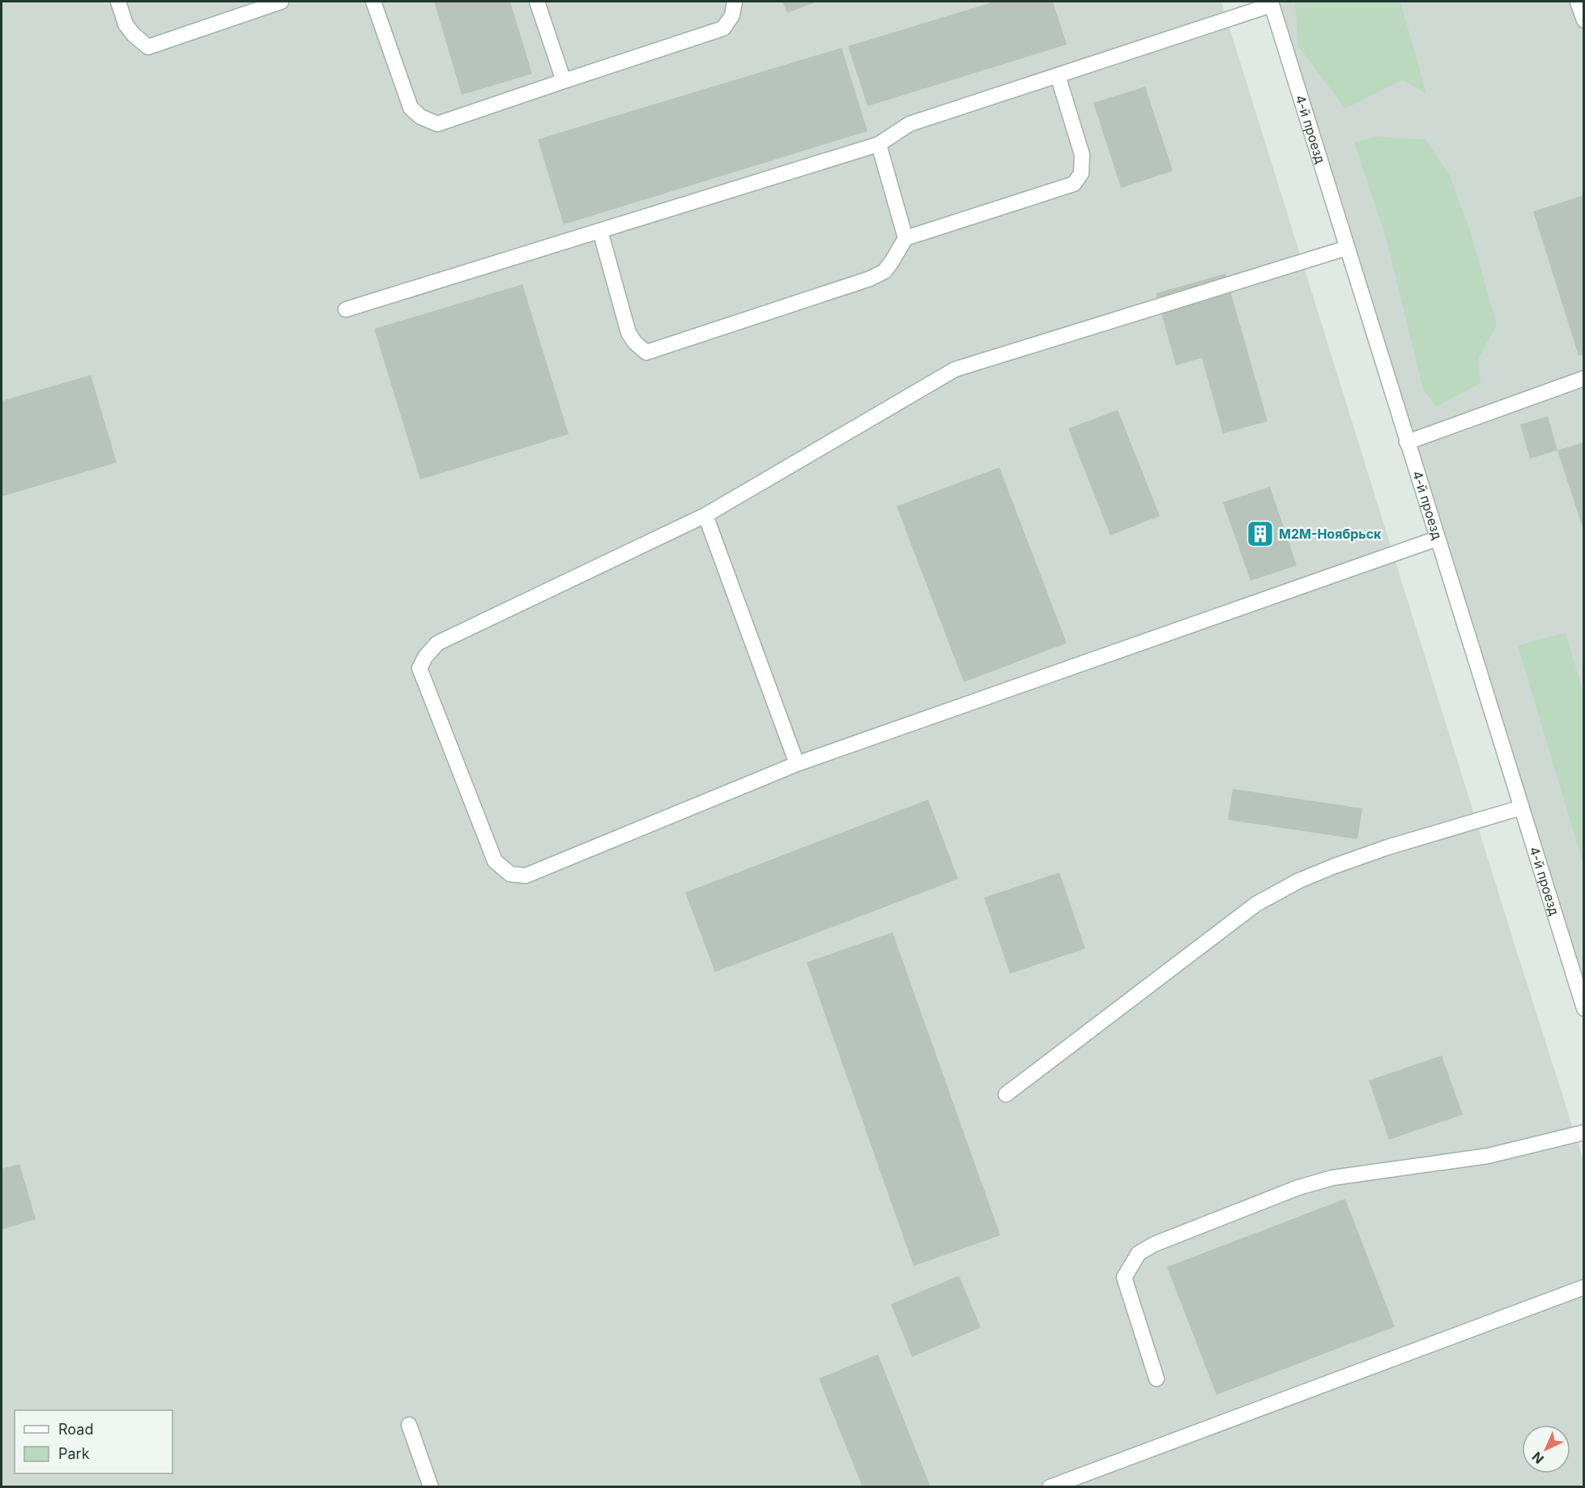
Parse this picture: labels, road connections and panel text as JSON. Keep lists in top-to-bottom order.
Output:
{
  "streets": {
    "street": ["4-й проезд"]
  },
  "places": {
    "building": ["М2М-Ноябрьск"]
  },
  "legend": ["Road", "Park"],
  "north": "bottom left"
}
